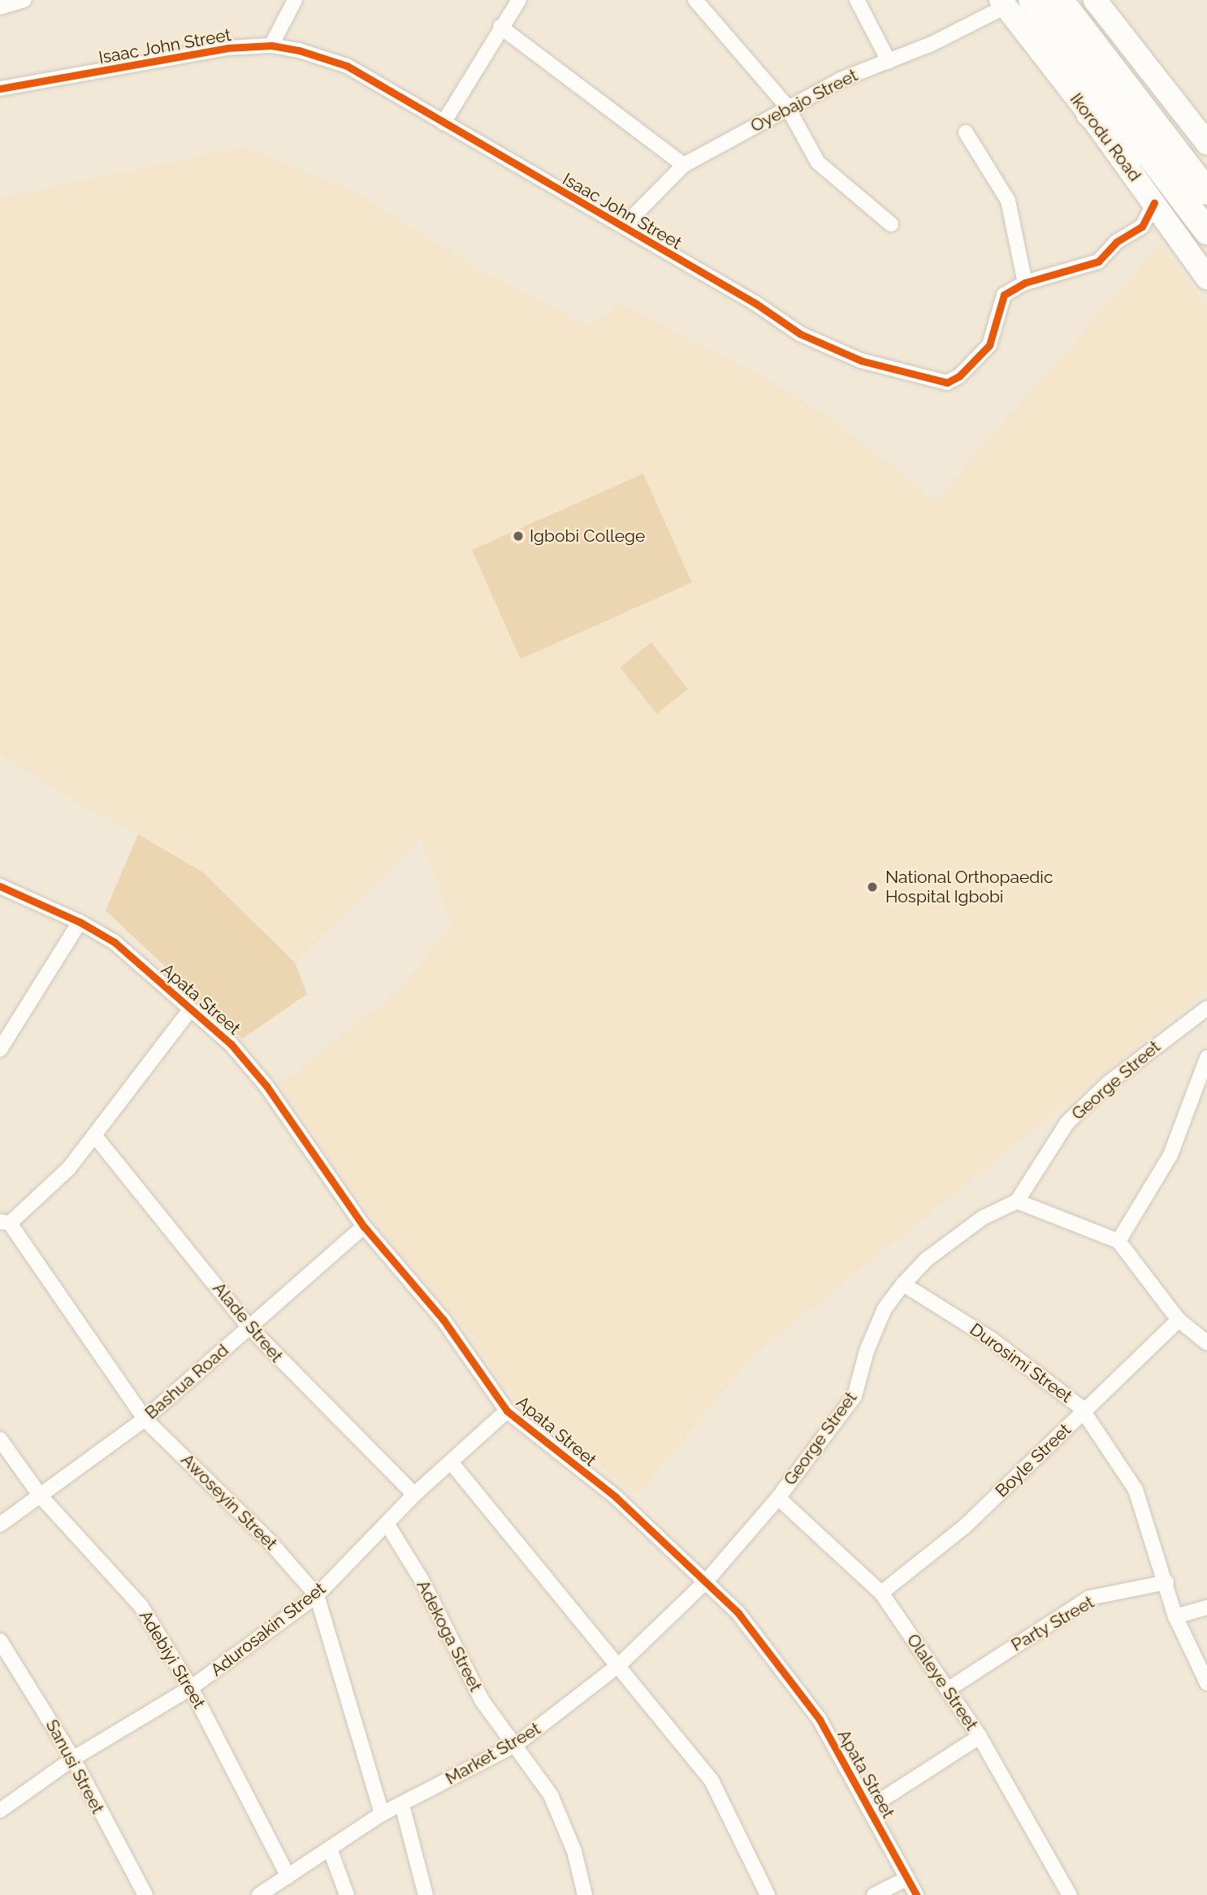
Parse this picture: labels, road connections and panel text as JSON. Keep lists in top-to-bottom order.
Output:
{
  "streets": {
    "highway": ["Ikorodu Road"],
    "street": [
      "Isaac John Street",
      "Oyebajo Street",
      "Apata Street",
      "George Street",
      "Alade Street",
      "Durosimi Street",
      "Bashua Road",
      "Boyle Street",
      "Awoseyin Street",
      "Party Street",
      "Adurosakin Street",
      "Adekoga Street",
      "Adebiyi Street",
      "Olaleye Street",
      "Market Street",
      "Sanusi Street"
    ]
  },
  "crossings": [
    ["Isaac John Street", "Oyebajo Street"],
    ["Isaac John Street", "Ikorodu Road"],
    ["Oyebajo Street", "Ikorodu Road"],
    ["Apata Street", "George Street"],
    ["Apata Street", "Bashua Road"],
    ["Apata Street", "Adurosakin Street"],
    ["Apata Street", "Market Street"],
    ["George Street", "Durosimi Street"],
    ["George Street", "Olaleye Street"],
    ["George Street", "Market Street"],
    ["Alade Street", "Bashua Road"],
    ["Alade Street", "Adurosakin Street"],
    ["Durosimi Street", "Boyle Street"],
    ["Durosimi Street", "Party Street"],
    ["Bashua Road", "Awoseyin Street"],
    ["Bashua Road", "Adebiyi Street"],
    ["Boyle Street", "Olaleye Street"],
    ["Awoseyin Street", "Adurosakin Street"],
    ["Awoseyin Street", "Market Street"],
    ["Party Street", "Olaleye Street"],
    ["Adurosakin Street", "Adekoga Street"],
    ["Adurosakin Street", "Adebiyi Street"],
    ["Adurosakin Street", "Sanusi Street"],
    ["Adekoga Street", "Market Street"],
    ["Adebiyi Street", "Market Street"]
  ],
  "places": ["Igbobi College", "National Orthopaedic Hospital Igbobi"]
}
